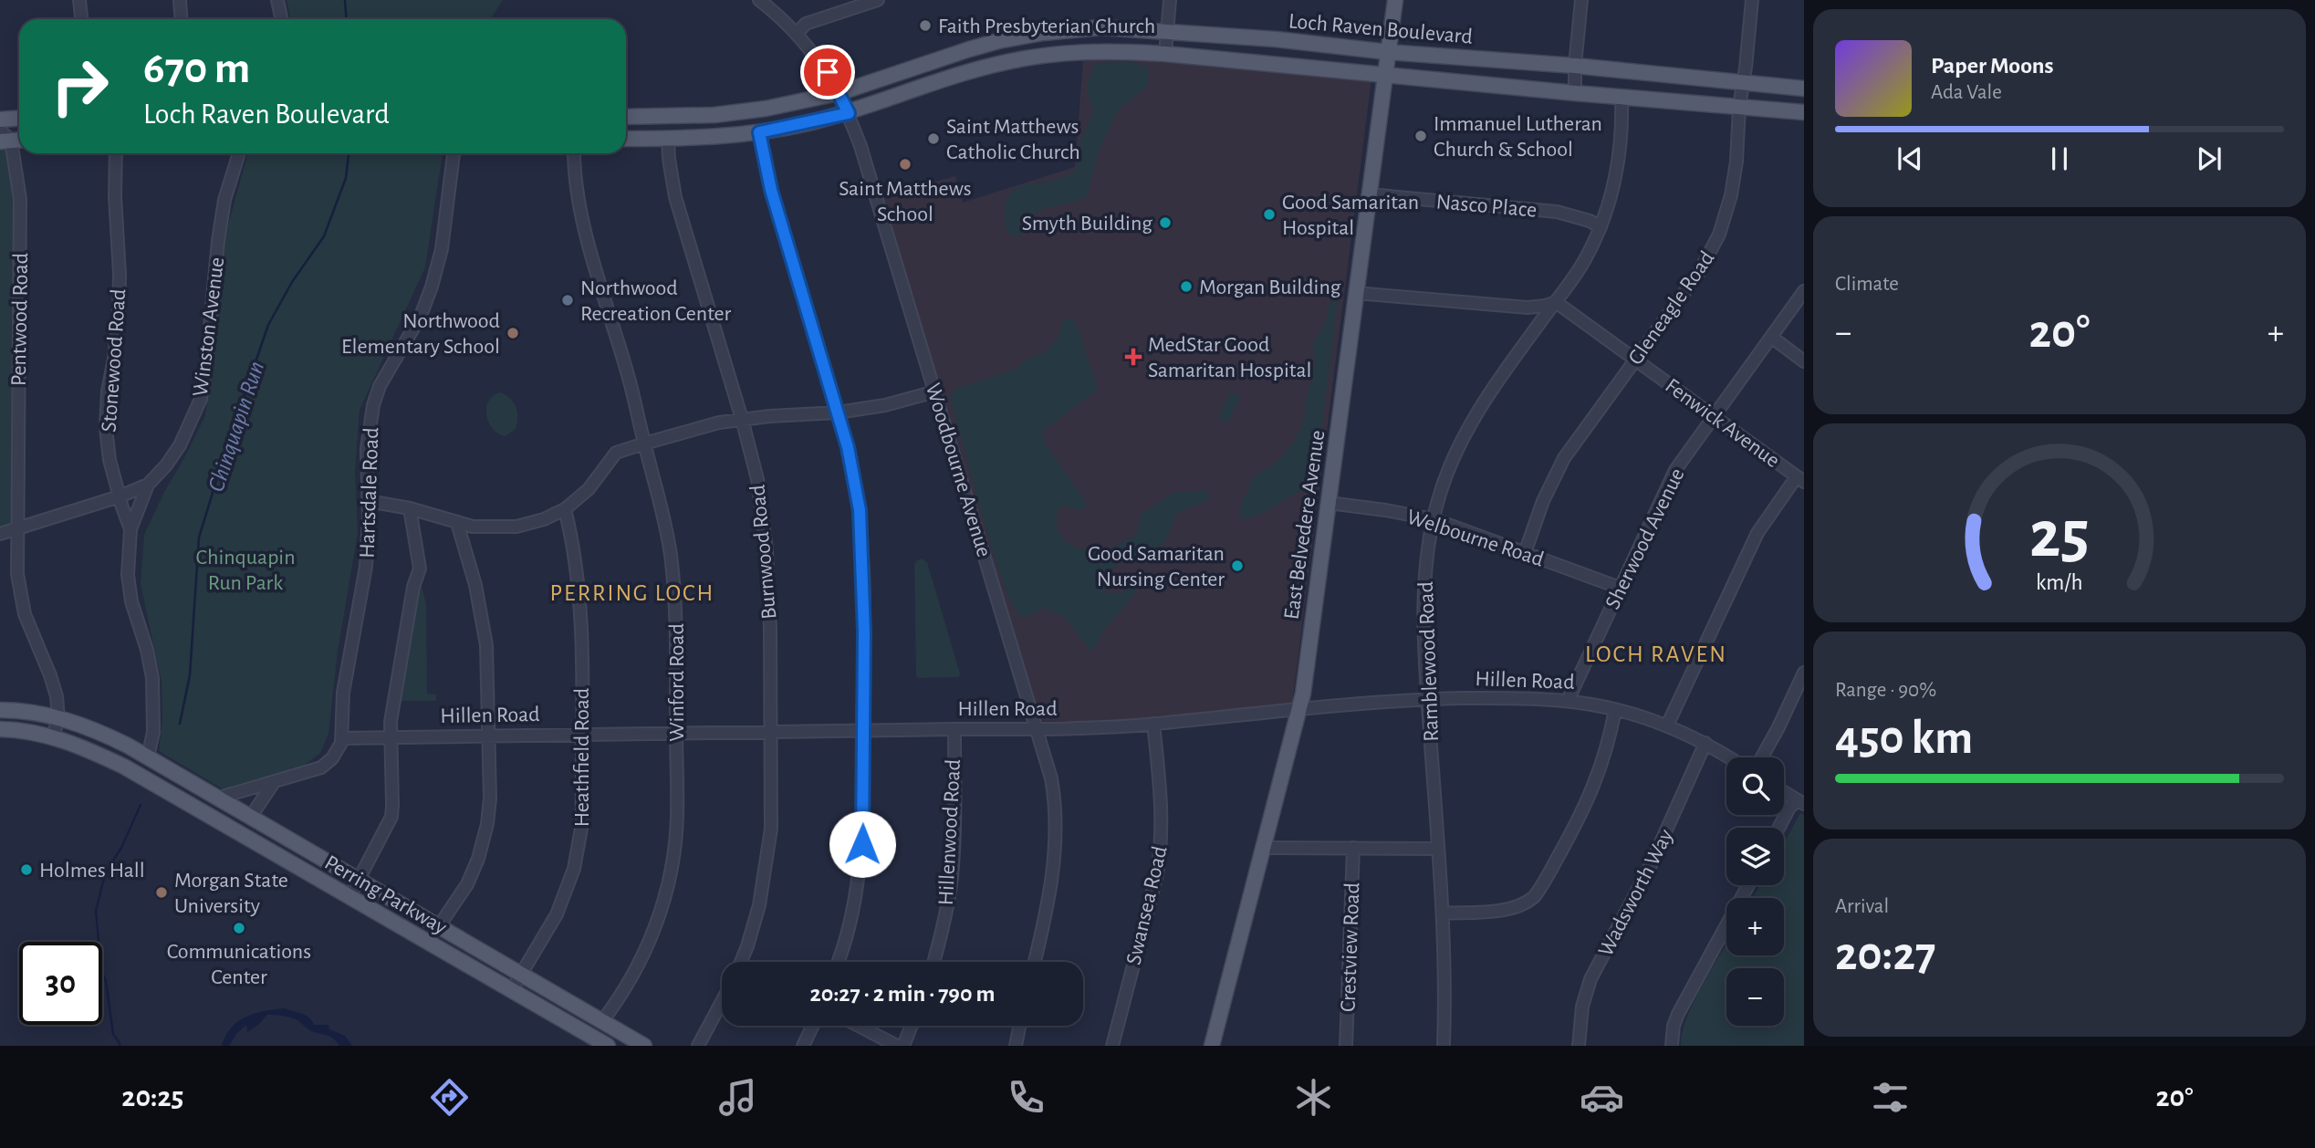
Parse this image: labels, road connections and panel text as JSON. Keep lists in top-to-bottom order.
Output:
{
  "streets": {
    "main road": ["Loch Raven Boulevard", "East Belvedere Avenue", "Perring Parkway"],
    "street": [
      "Nasco Place",
      "Gleneagle Road",
      "Pentwood Road",
      "Winston Avenue",
      "Stonewood Road",
      "Fenwick Avenue",
      "Woodbourne Avenue",
      "Hartsdale Road",
      "Welbourne Road",
      "Sherwood Avenue",
      "Burnwood Road",
      "Ramblewood Road",
      "Hillen Road",
      "Winford Road",
      "Heathfield Road",
      "Hillenwood Road",
      "Wadsworth Way",
      "Swansea Road",
      "Crestview Road"
    ]
  },
  "crossings": [
    ["Loch Raven Boulevard", "Gleneagle Road"],
    ["Loch Raven Boulevard", "Woodbourne Avenue"],
    ["Loch Raven Boulevard", "East Belvedere Avenue"],
    ["Loch Raven Boulevard", "Burnwood Road"],
    ["Loch Raven Boulevard", "Ramblewood Road"],
    ["Nasco Place", "East Belvedere Avenue"],
    ["Nasco Place", "Ramblewood Road"],
    ["Gleneagle Road", "Fenwick Avenue"],
    ["Gleneagle Road", "Welbourne Road"],
    ["Winston Avenue", "Stonewood Road"],
    ["Fenwick Avenue", "Sherwood Avenue"],
    ["Fenwick Avenue", "Ramblewood Road"],
    ["Woodbourne Avenue", "Hillen Road"],
    ["Hartsdale Road", "Hillen Road"],
    ["Hartsdale Road", "Perring Parkway"],
    ["East Belvedere Avenue", "Welbourne Road"],
    ["East Belvedere Avenue", "Hillen Road"],
    ["Welbourne Road", "Sherwood Avenue"],
    ["Welbourne Road", "Ramblewood Road"],
    ["Sherwood Avenue", "Hillen Road"],
    ["Burnwood Road", "Hillen Road"],
    ["Ramblewood Road", "Hillen Road"],
    ["Hillen Road", "Winford Road"],
    ["Hillen Road", "Heathfield Road"],
    ["Hillen Road", "Hillenwood Road"],
    ["Hillen Road", "Wadsworth Way"],
    ["Hillen Road", "Swansea Road"],
    ["Winford Road", "Perring Parkway"],
    ["Heathfield Road", "Perring Parkway"]
  ],
  "districts": ["PERRING LOCH", "LOCH RAVEN"],
  "water": ["Chinquapin Run"],
  "parks": ["Chinquapin Run Park"],
  "places": {
    "other": [
      "Faith Presbyterian Church",
      "Immanuel Lutheran Church & School",
      "Saint Matthews Catholic Church",
      "Saint Matthews School",
      "Good Samaritan Hospital",
      "Smyth Building",
      "Morgan Building",
      "Northwood Recreation Center",
      "Northwood Elementary School",
      "Good Samaritan Nursing Center",
      "Holmes Hall",
      "Morgan State University",
      "Communications Center"
    ],
    "health": ["MedStar Good Samaritan Hospital"]
  },
  "page": {
    "turn": ["670 m", "Loch Raven Boulevard"],
    "song": ["Paper Moons", "Ada Vale"],
    "tile": [
      "Climate",
      ["Range · 90%", "450 km"],
      ["Arrival", "20:27"]
    ],
    "heat": ["−", "20°", "+"],
    "map_buttons": ["+", "−"],
    "limit": "30",
    "trip": "20:27 · 2 min · 790 m",
    "tabs": ["20:25", "20°"],
    "gauge": ["25", "km/h"]
  }
}
